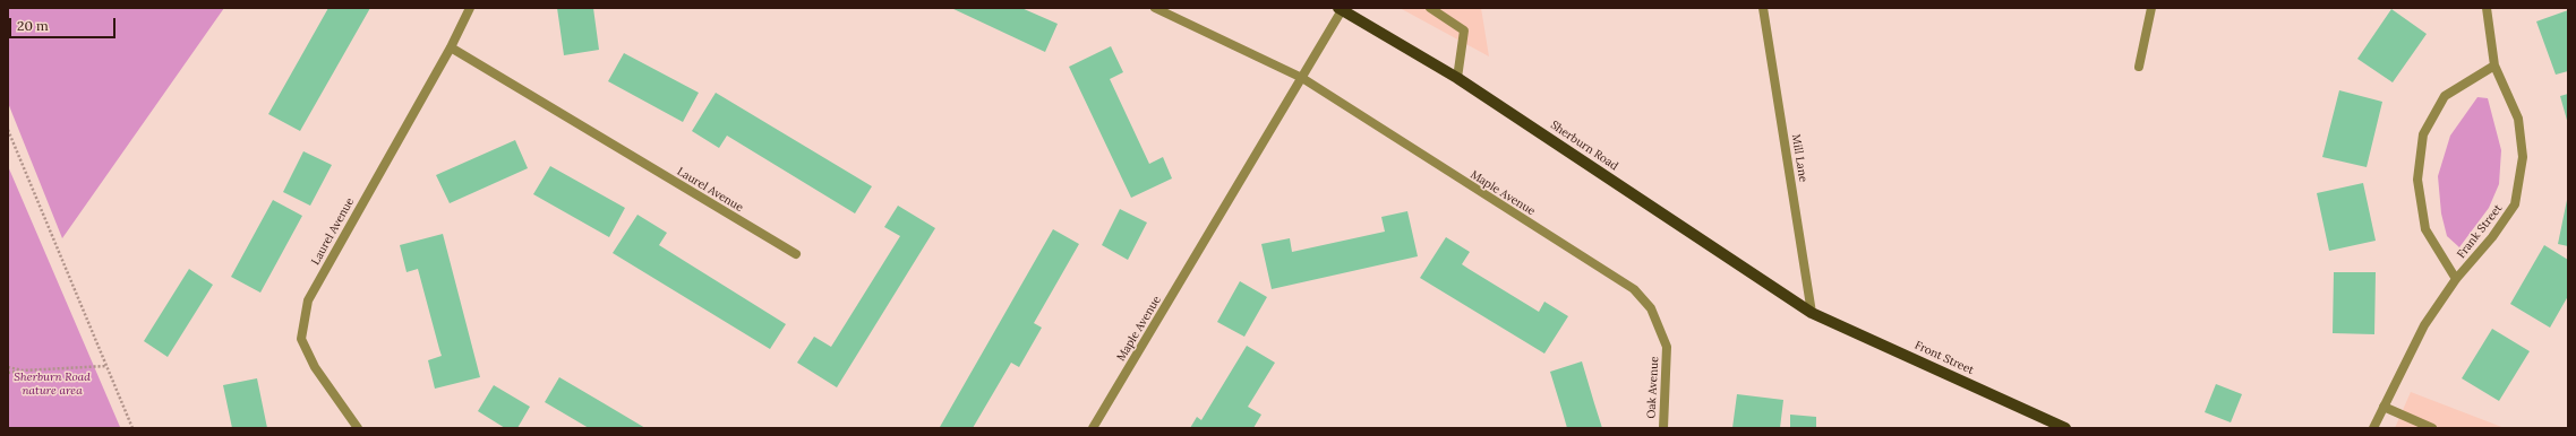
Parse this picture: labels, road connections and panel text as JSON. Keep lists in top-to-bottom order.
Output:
{
  "streets": {
    "main road": ["Sherburn Road", "Front Street"],
    "street": [
      "Mill Lane",
      "Laurel Avenue",
      "Maple Avenue",
      "Frank Street",
      "Oak Avenue"
    ]
  },
  "crossings": [
    ["Sherburn Road", "Mill Lane"],
    ["Sherburn Road", "Maple Avenue"],
    ["Sherburn Road", "Front Street"],
    ["Mill Lane", "Front Street"],
    ["Maple Avenue", "Oak Avenue"]
  ],
  "parks": ["Sherburn Road nature area"],
  "scale_bar": "20 m"
}
